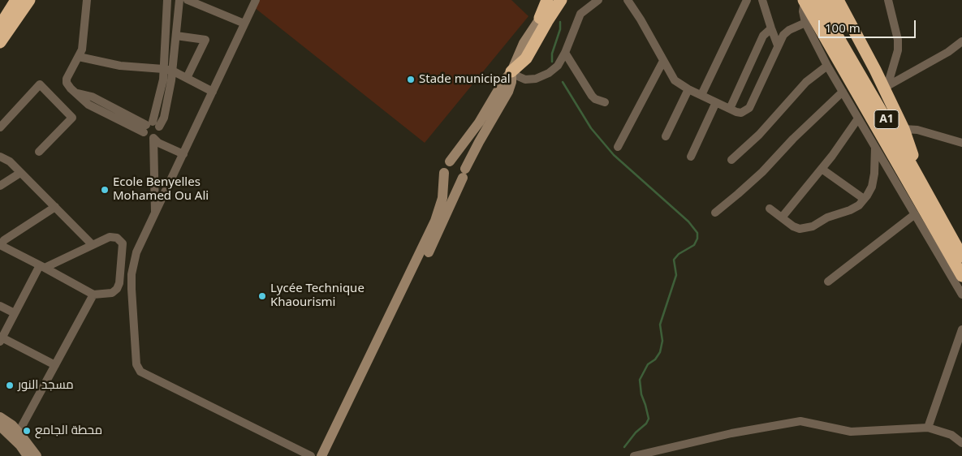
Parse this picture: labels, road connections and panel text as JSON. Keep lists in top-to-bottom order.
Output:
{
  "streets": {
    "highway": ["A1"]
  },
  "places": [
    "Stade municipal",
    "Ecole Benyelles Mohamed Ou Ali",
    "Lycée Technique Khaourismi",
    "مسجد النور",
    "محطة الجامع"
  ],
  "scale_bar": "100 m"
}
